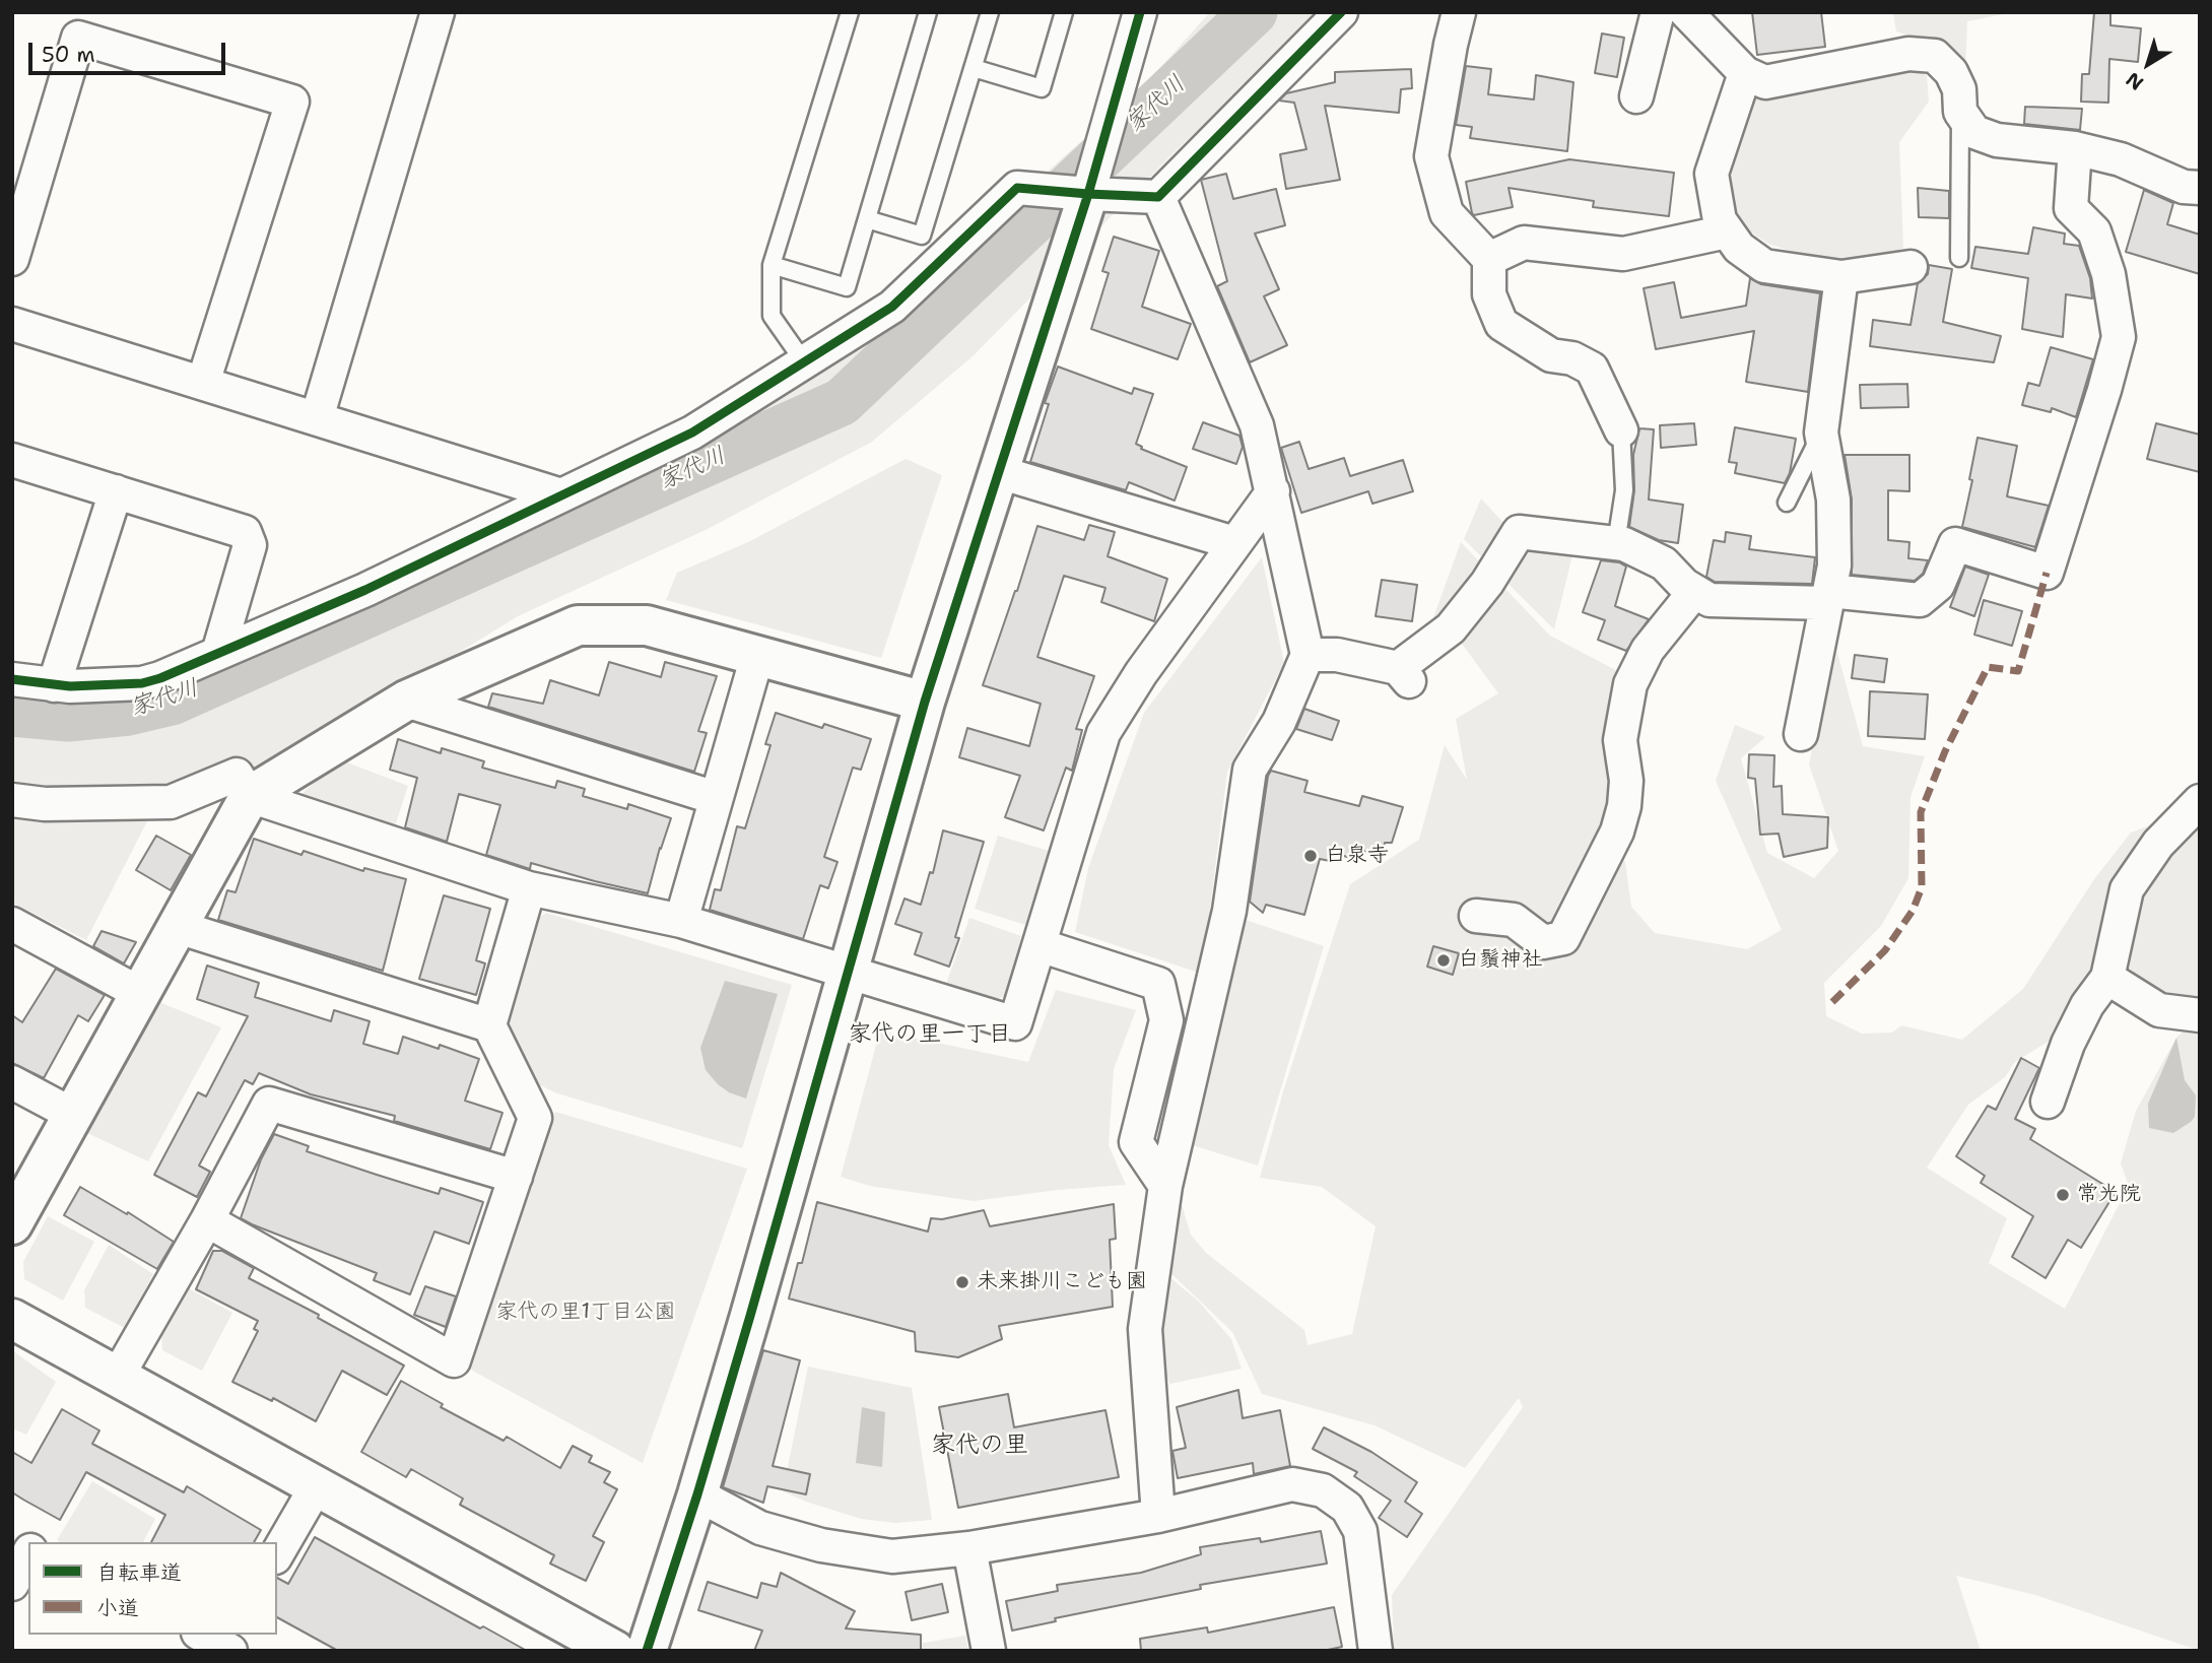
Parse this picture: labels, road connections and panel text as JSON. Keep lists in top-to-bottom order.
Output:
{
  "districts": ["家代の里一丁目", "家代の里"],
  "water": ["家代川"],
  "parks": ["家代の里1丁目公園"],
  "places": [
    "白泉寺",
    "白鬚神社",
    "常光院",
    "未来掛川こども園"
  ],
  "legend": ["自転車道", "小道"],
  "scale_bar": "50 m",
  "north": "bottom left"
}
